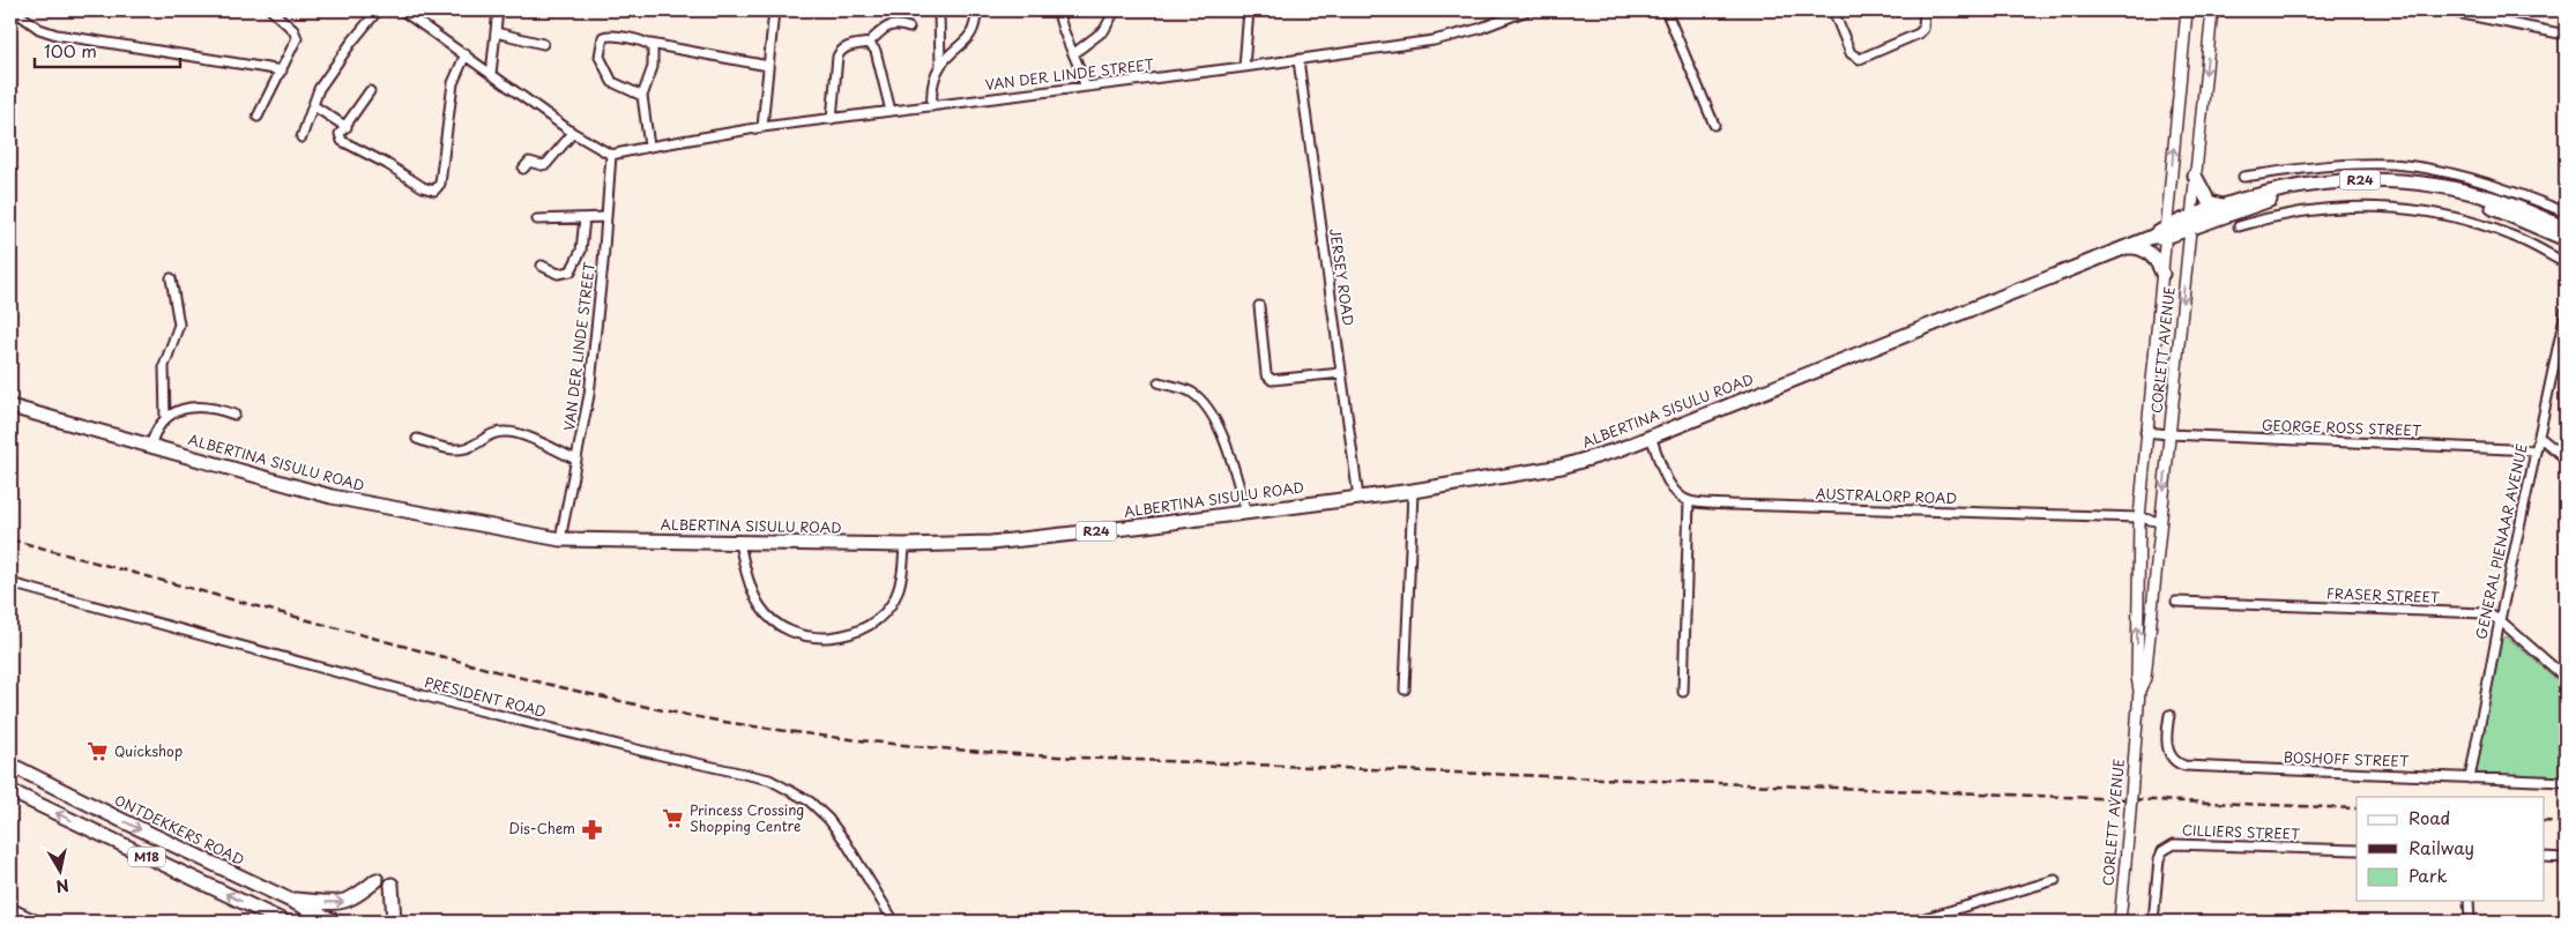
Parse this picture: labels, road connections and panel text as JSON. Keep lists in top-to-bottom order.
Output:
{
  "streets": {
    "main road": [
      "R24",
      "ALBERTINA SISULU ROAD",
      "ONTDEKKERS ROAD",
      "M18"
    ],
    "street": [
      "VAN DER LINDE STREET",
      "JERSEY ROAD",
      "CORLETT AVENUE",
      "GEORGE ROSS STREET",
      "AUSTRALORP ROAD",
      "GENERAL PIENAAR AVENUE",
      "FRASER STREET",
      "PRESIDENT ROAD",
      "BOSHOFF STREET",
      "CILLIERS STREET"
    ]
  },
  "crossings": [
    ["VAN DER LINDE STREET", "JERSEY ROAD"],
    ["VAN DER LINDE STREET", "ALBERTINA SISULU ROAD"],
    ["JERSEY ROAD", "ALBERTINA SISULU ROAD"],
    ["CORLETT AVENUE", "ALBERTINA SISULU ROAD"],
    ["CORLETT AVENUE", "GEORGE ROSS STREET"],
    ["CORLETT AVENUE", "AUSTRALORP ROAD"],
    ["GEORGE ROSS STREET", "GENERAL PIENAAR AVENUE"],
    ["GENERAL PIENAAR AVENUE", "FRASER STREET"],
    ["GENERAL PIENAAR AVENUE", "BOSHOFF STREET"]
  ],
  "places": {
    "supermarket": ["Quickshop", "Princess Crossing Shopping Centre"],
    "pharmacy": ["Dis-Chem"]
  },
  "legend": ["Road", "Railway", "Park"],
  "scale_bar": "100 m",
  "north": "bottom"
}
